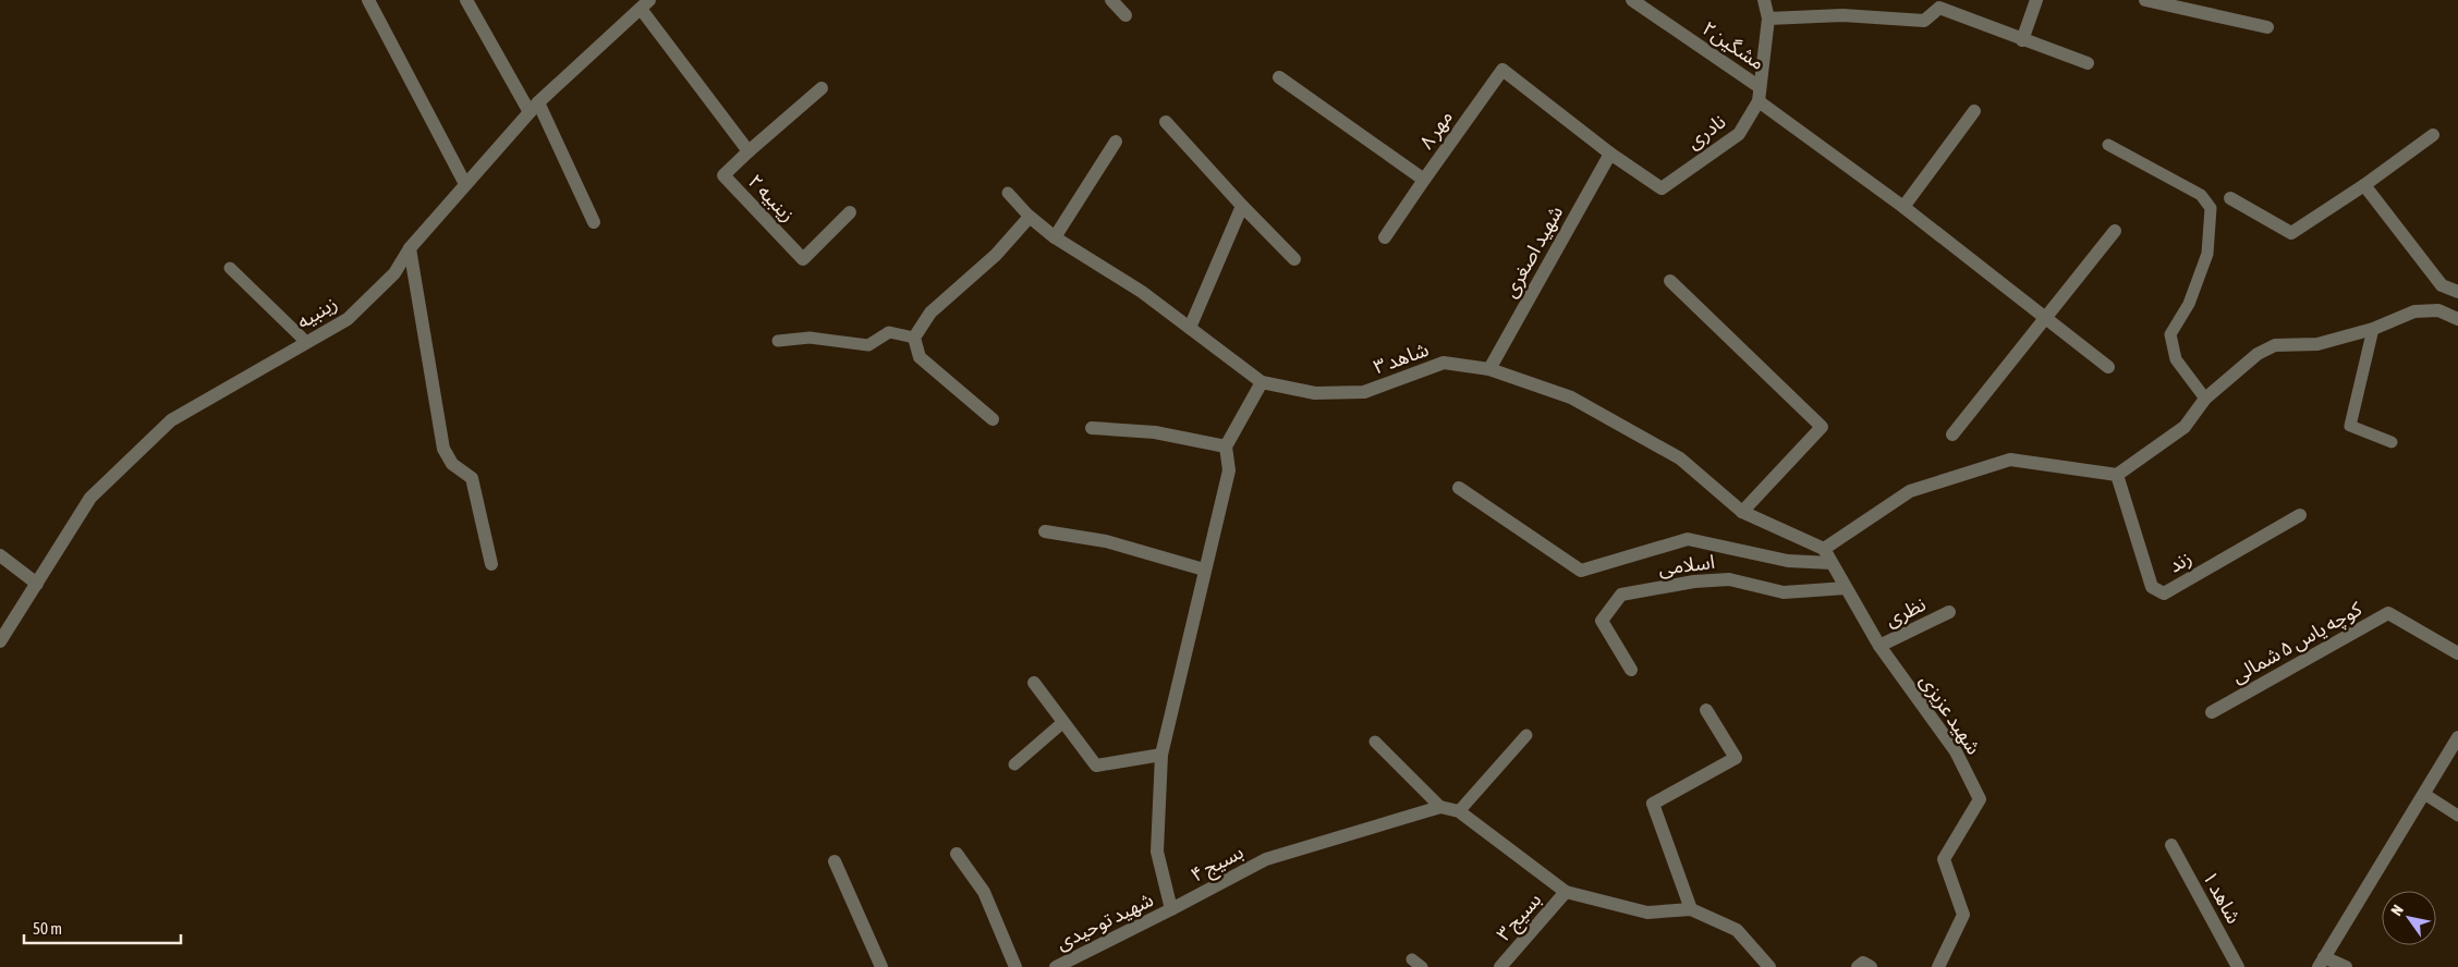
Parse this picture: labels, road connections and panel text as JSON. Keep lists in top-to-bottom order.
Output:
{
  "streets": {
    "street": [
      "مشگین۲",
      "مهر ۸",
      "نادری",
      "زینبیه ۲",
      "شهید اصغری",
      "زینبیه",
      "شاهد ۳",
      "زند",
      "اسلامی",
      "نظری",
      "کوچه یاس ۵ شمالی",
      "شهید عزیزی",
      "بسیج ۴",
      "شاهد ۱",
      "بسیج ۳",
      "شهید توحیدی"
    ]
  },
  "crossings": [
    ["مشگین۲", "نادری"],
    ["مهر ۸", "نادری"],
    ["مهر ۸", "شهید اصغری"],
    ["نادری", "شهید اصغری"],
    ["زینبیه ۲", "زینبیه"],
    ["شهید اصغری", "شاهد ۳"],
    ["شاهد ۳", "شهید عزیزی"],
    ["اسلامی", "شهید عزیزی"],
    ["نظری", "شهید عزیزی"],
    ["بسیج ۴", "شهید توحیدی"]
  ],
  "scale_bar": "50 m",
  "north": "top left"
}
